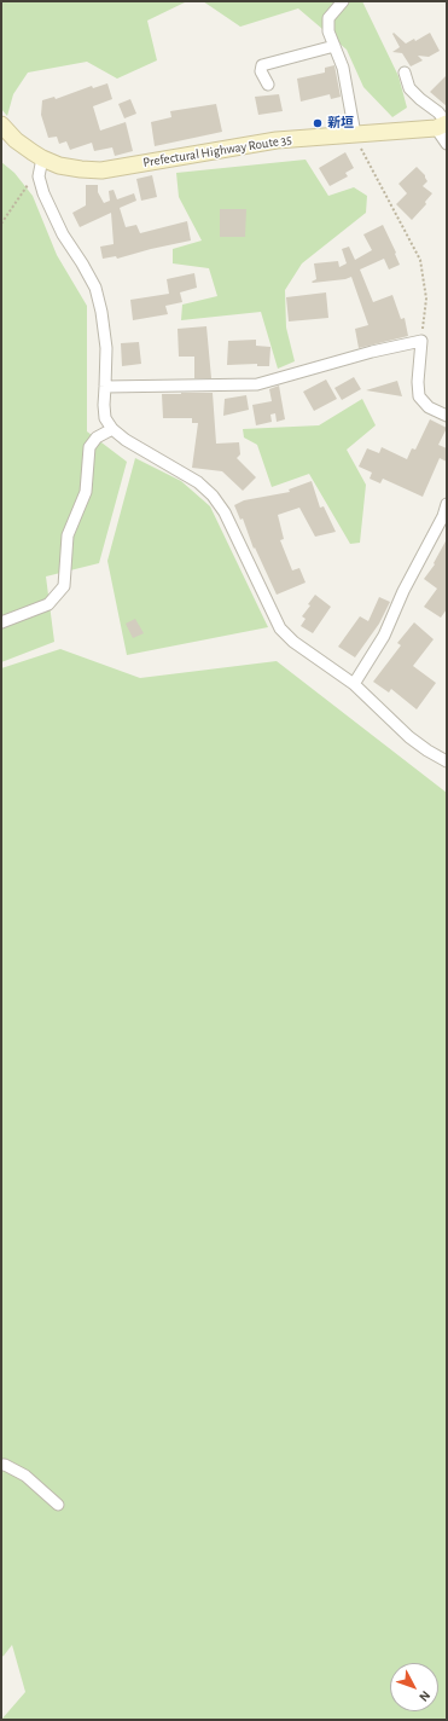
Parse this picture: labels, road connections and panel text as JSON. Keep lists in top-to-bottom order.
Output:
{
  "streets": {
    "main road": ["Prefectural Highway Route 35"]
  },
  "places": ["新垣"],
  "north": "bottom right"
}
